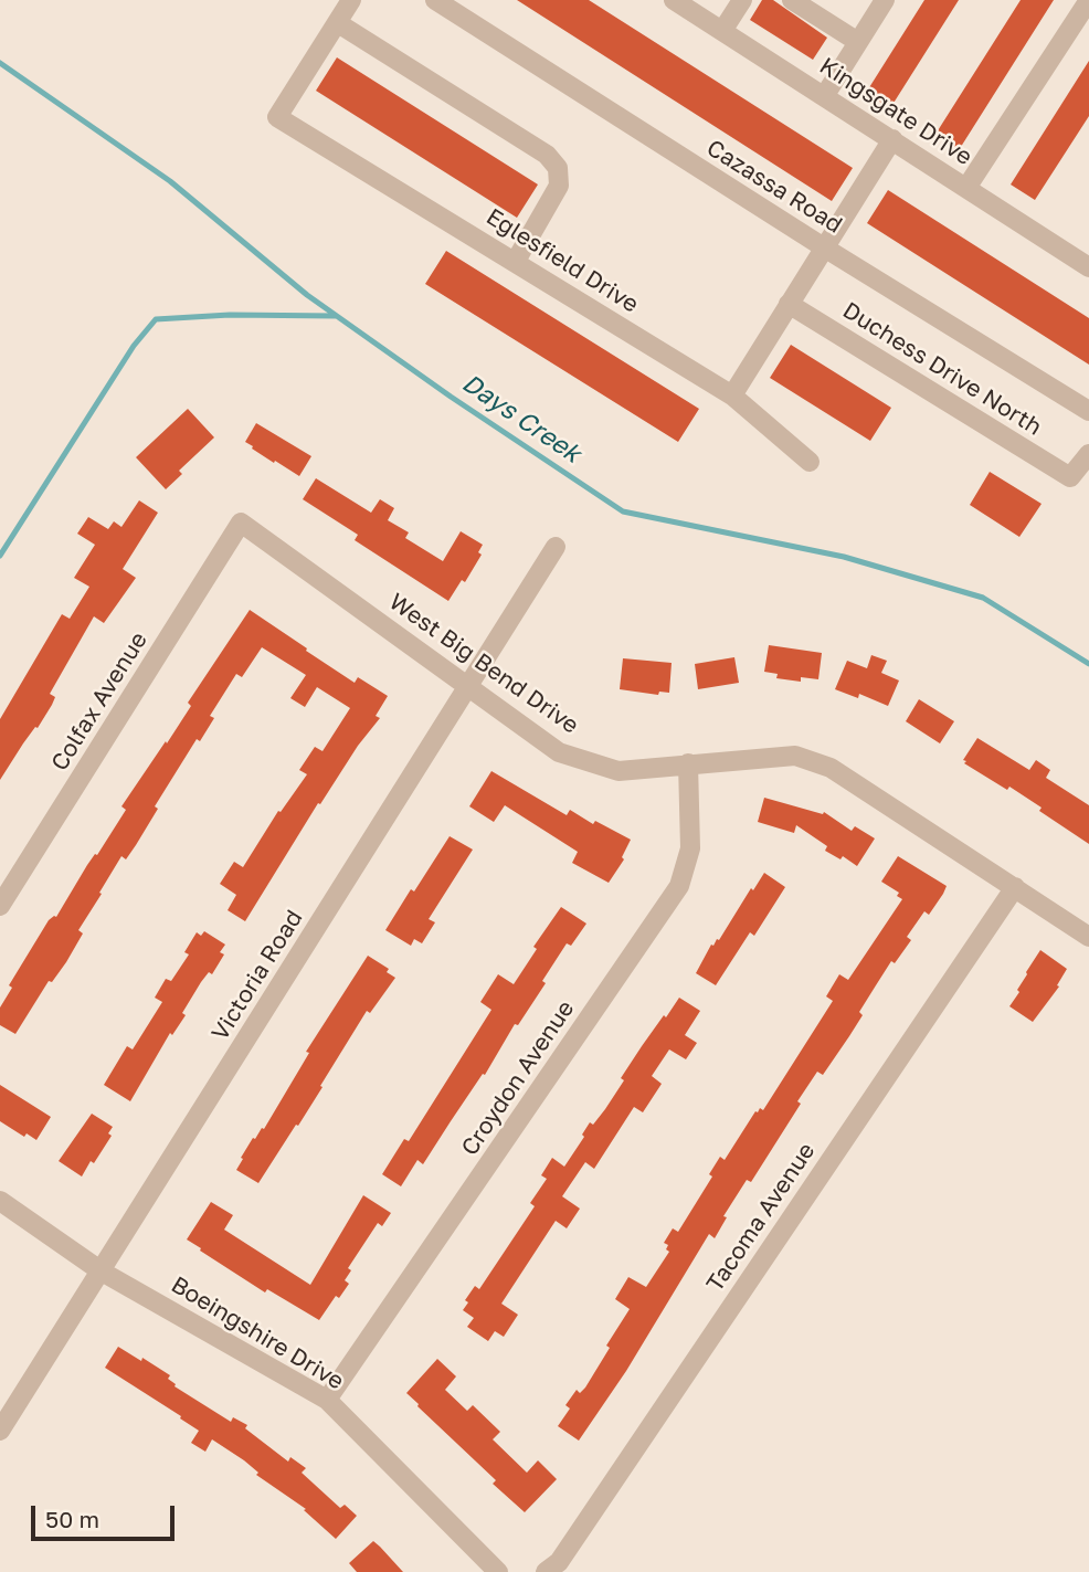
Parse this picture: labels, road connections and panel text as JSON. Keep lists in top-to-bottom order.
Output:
{
  "streets": {
    "street": [
      "Kingsgate Drive",
      "Cazassa Road",
      "Eglesfield Drive",
      "Duchess Drive North",
      "West Big Bend Drive",
      "Colfax Avenue",
      "Victoria Road",
      "Croydon Avenue",
      "Tacoma Avenue",
      "Boeingshire Drive"
    ]
  },
  "crossings": [
    ["West Big Bend Drive", "Colfax Avenue"],
    ["West Big Bend Drive", "Victoria Road"],
    ["West Big Bend Drive", "Croydon Avenue"],
    ["West Big Bend Drive", "Tacoma Avenue"],
    ["Victoria Road", "Boeingshire Drive"],
    ["Croydon Avenue", "Boeingshire Drive"]
  ],
  "water": ["Days Creek"],
  "scale_bar": "50 m"
}
